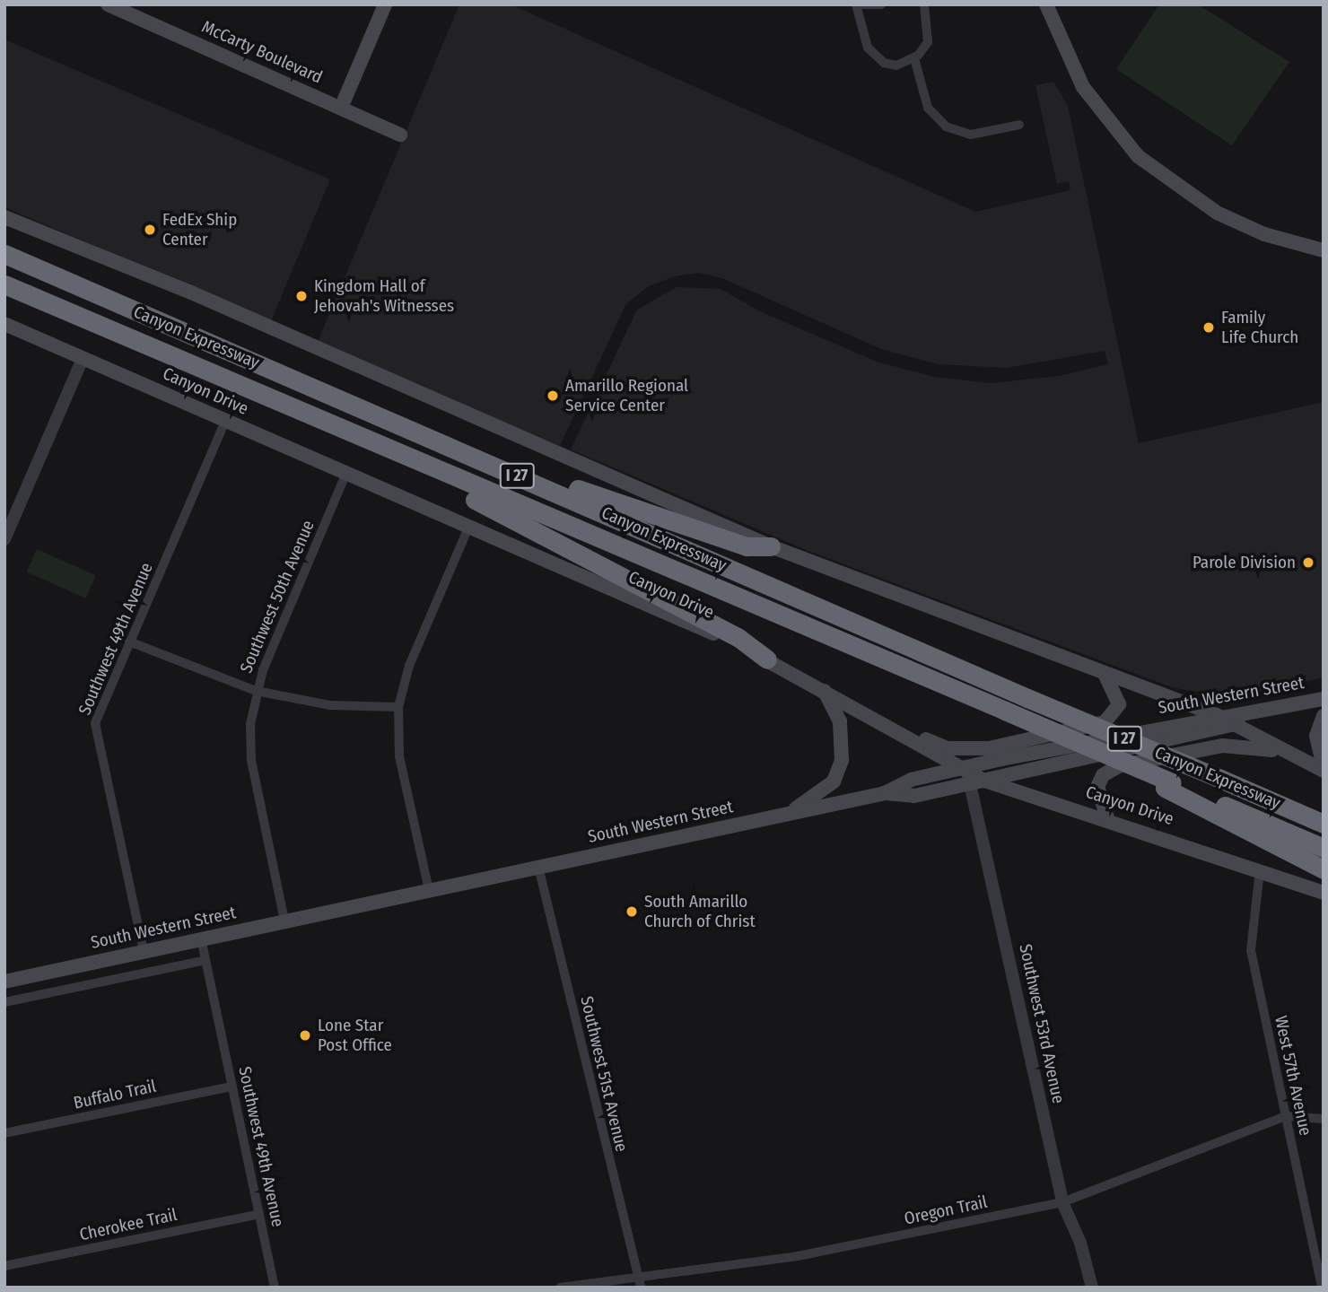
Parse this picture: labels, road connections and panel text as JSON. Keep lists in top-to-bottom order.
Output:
{
  "streets": {
    "highway": ["Canyon Expressway", "I 27"],
    "main road": ["McCarty Boulevard", "Canyon Drive", "South Western Street"],
    "street": [
      "Southwest 50th Avenue",
      "Southwest 49th Avenue",
      "Southwest 53rd Avenue",
      "Southwest 51st Avenue",
      "West 57th Avenue",
      "Buffalo Trail",
      "Oregon Trail",
      "Cherokee Trail"
    ]
  },
  "crossings": [
    ["Canyon Drive", "Southwest 50th Avenue"],
    ["Canyon Drive", "Southwest 49th Avenue"],
    ["Canyon Drive", "South Western Street"],
    ["Canyon Drive", "Southwest 53rd Avenue"],
    ["Canyon Drive", "West 57th Avenue"],
    ["Southwest 50th Avenue", "South Western Street"],
    ["Southwest 49th Avenue", "South Western Street"],
    ["Southwest 49th Avenue", "Buffalo Trail"],
    ["Southwest 49th Avenue", "Cherokee Trail"],
    ["South Western Street", "Southwest 51st Avenue"],
    ["Southwest 53rd Avenue", "Oregon Trail"],
    ["Southwest 51st Avenue", "Oregon Trail"],
    ["West 57th Avenue", "Oregon Trail"]
  ],
  "places": [
    "FedEx Ship Center",
    "Kingdom Hall of Jehovah's Witnesses",
    "Family Life Church",
    "Amarillo Regional Service Center",
    "Parole Division",
    "South Amarillo Church of Christ",
    "Lone Star Post Office"
  ]
}
